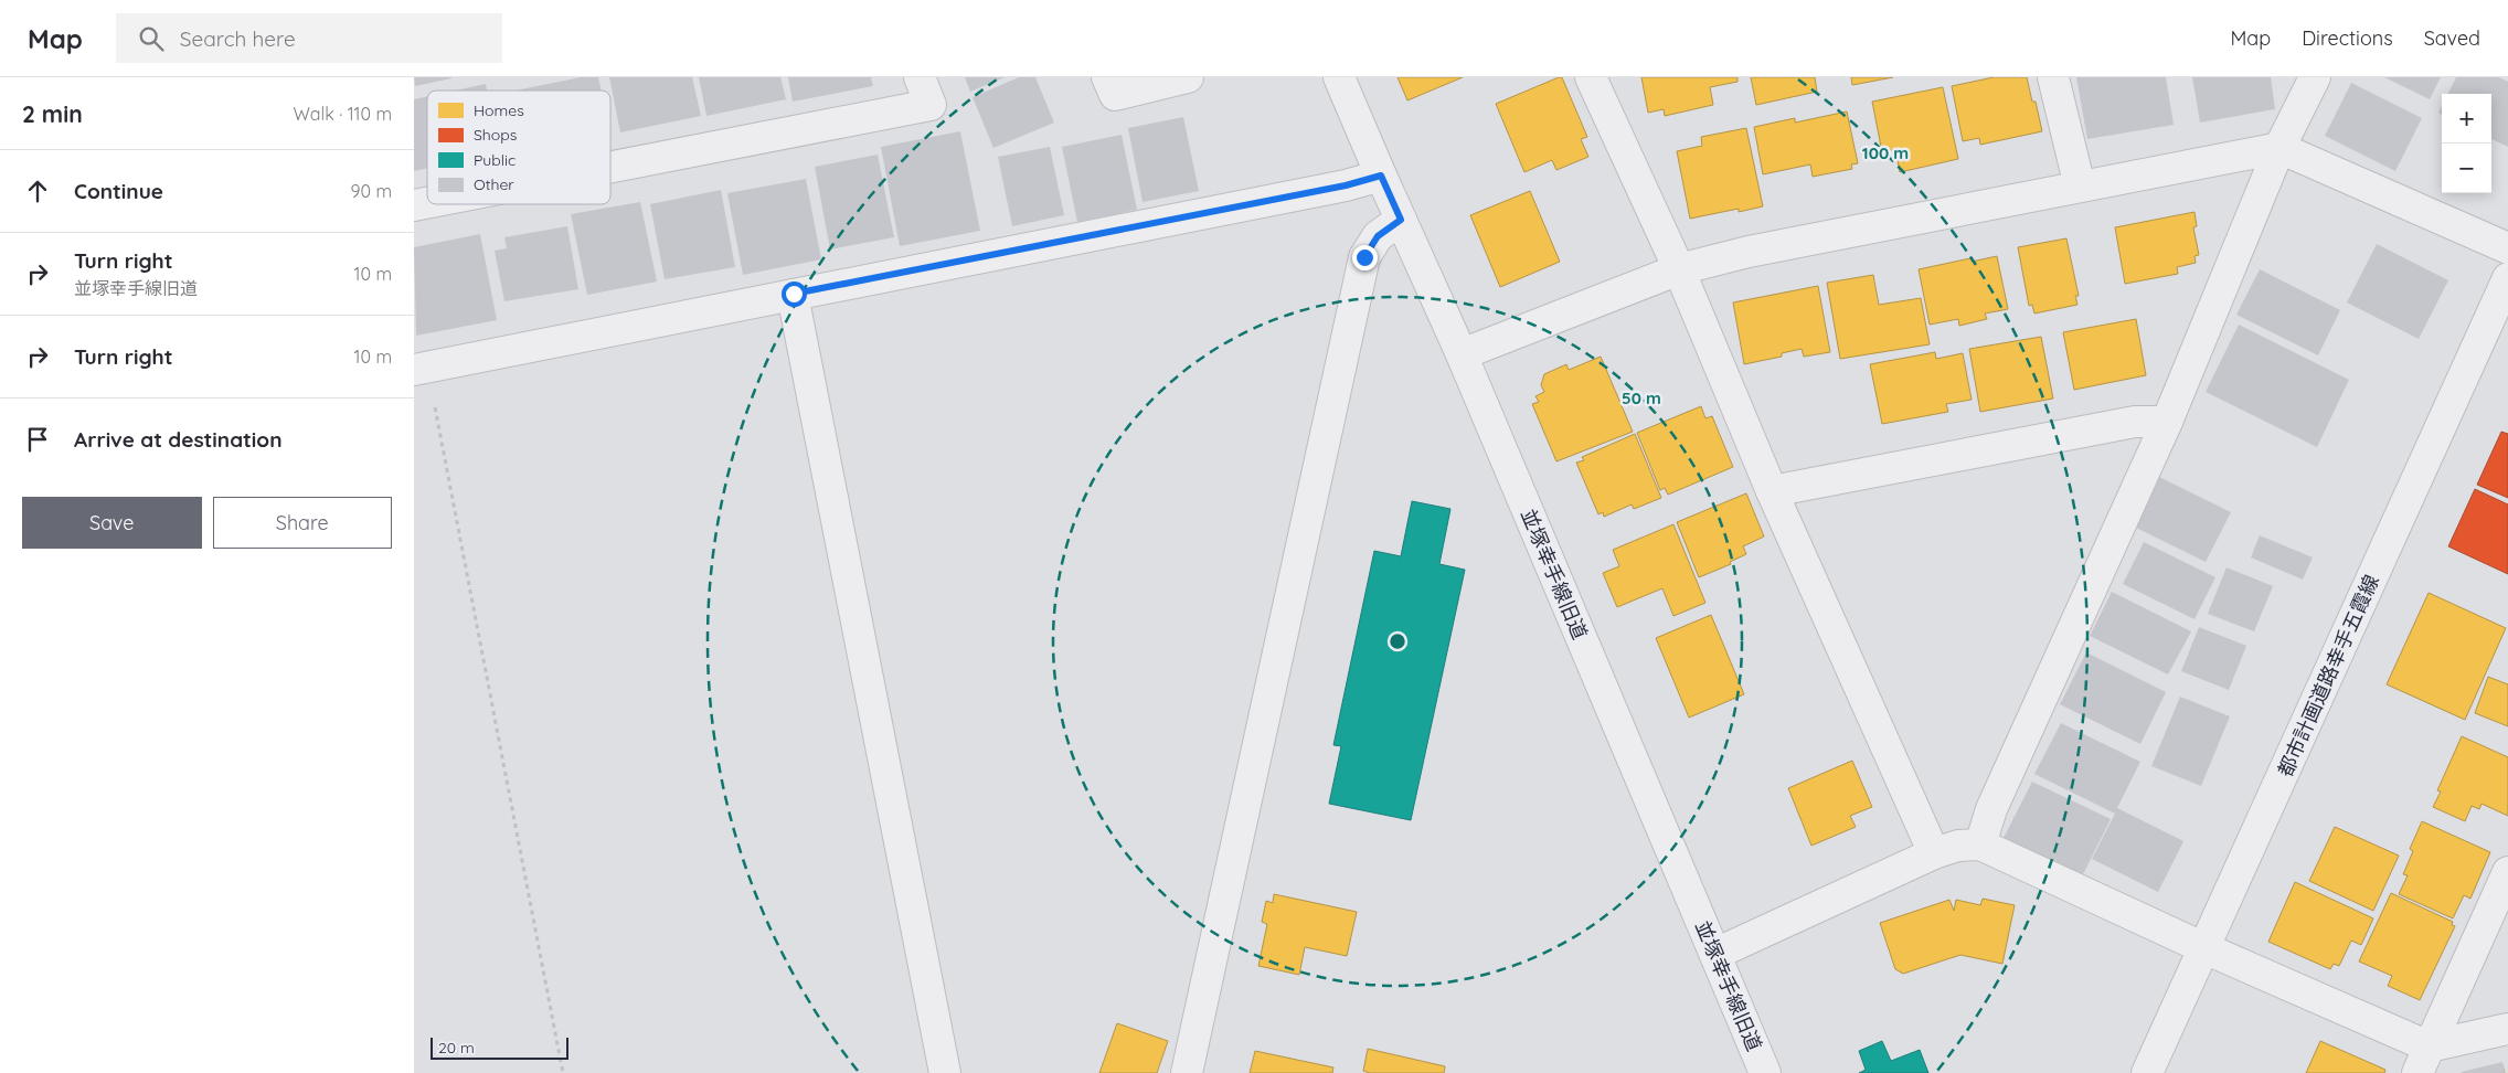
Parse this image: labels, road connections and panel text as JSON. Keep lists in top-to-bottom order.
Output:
{
  "streets": {
    "street": ["並塚幸手線旧道", "都市計画道路幸手五霞線"]
  },
  "legend": [
    "Homes",
    "Shops",
    "Public",
    "Other"
  ],
  "scale_bar": "20 m",
  "page": {
    "header": "Map",
    "search": "Search here",
    "nav": ["Map", "Directions", "Saved"],
    "heading": ["2 min", "Walk · 110 m"],
    "map_buttons": ["+", "−"],
    "list": [
      ["Continue", "90 m"],
      ["Turn right", "並塚幸手線旧道", "10 m"],
      ["Turn right", "10 m"],
      "Arrive at destination"
    ],
    "buttons": ["Save", "Share"],
    "scale": "20 m"
  },
  "rings": ["100 m", "50 m"]
}
